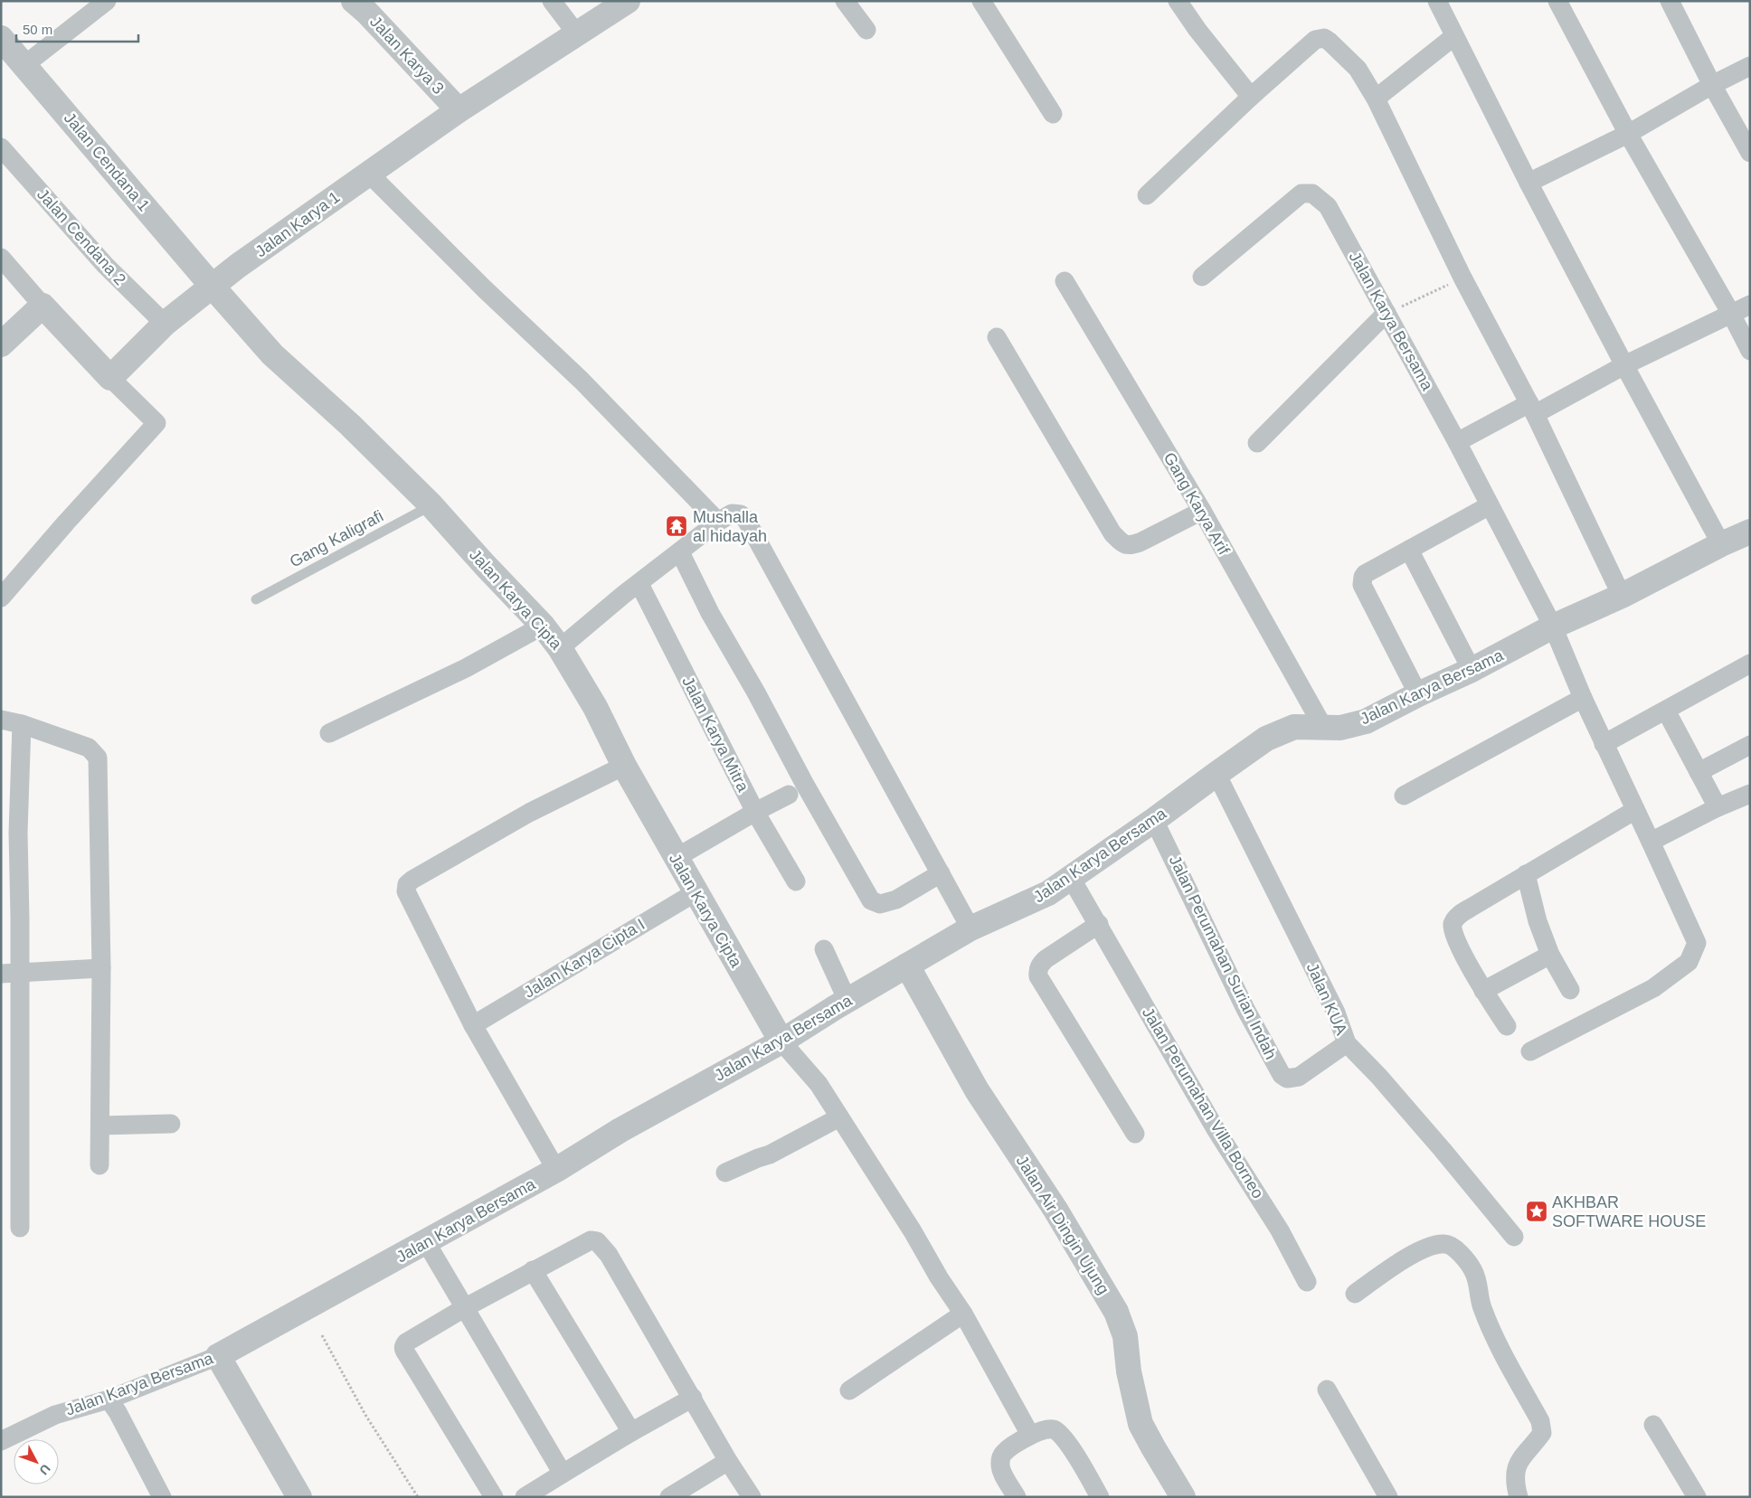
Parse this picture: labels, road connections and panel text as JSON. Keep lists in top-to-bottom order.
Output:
{
  "streets": {
    "street": [
      "Jalan Karya 3",
      "Jalan Cendana 1",
      "Jalan Karya 1",
      "Jalan Cendana 2",
      "Jalan Karya Bersama",
      "Gang Karya Arif",
      "Jalan Karya Cipta",
      "Jalan Karya Mitra",
      "Jalan Perumahan Surian Indah",
      "Jalan Karya Cipta I",
      "Jalan KUA",
      "Jalan Perumahan Villa Borneo",
      "Jalan Air Dingin Ujung"
    ],
    "lane": ["Gang Kaligrafi"]
  },
  "crossings": [
    ["Jalan Karya 3", "Jalan Karya 1"],
    ["Jalan Cendana 1", "Jalan Karya 1"],
    ["Jalan Cendana 1", "Jalan Karya Cipta"],
    ["Jalan Karya 1", "Jalan Cendana 2"],
    ["Jalan Karya 1", "Jalan Karya Cipta"],
    ["Jalan Karya Bersama", "Gang Karya Arif"],
    ["Jalan Karya Bersama", "Jalan Karya Cipta"],
    ["Jalan Karya Bersama", "Jalan Perumahan Surian Indah"],
    ["Jalan Karya Bersama", "Jalan KUA"],
    ["Jalan Karya Bersama", "Jalan Perumahan Villa Borneo"],
    ["Jalan Karya Bersama", "Jalan Air Dingin Ujung"],
    ["Gang Kaligrafi", "Jalan Karya Cipta"],
    ["Jalan Karya Cipta", "Jalan Karya Cipta I"],
    ["Jalan Perumahan Surian Indah", "Jalan KUA"]
  ],
  "places": {
    "temple": ["Mushalla al hidayah"],
    "place": ["AKHBAR SOFTWARE HOUSE"]
  },
  "scale_bar": "50 m",
  "north": "bottom right"
}
